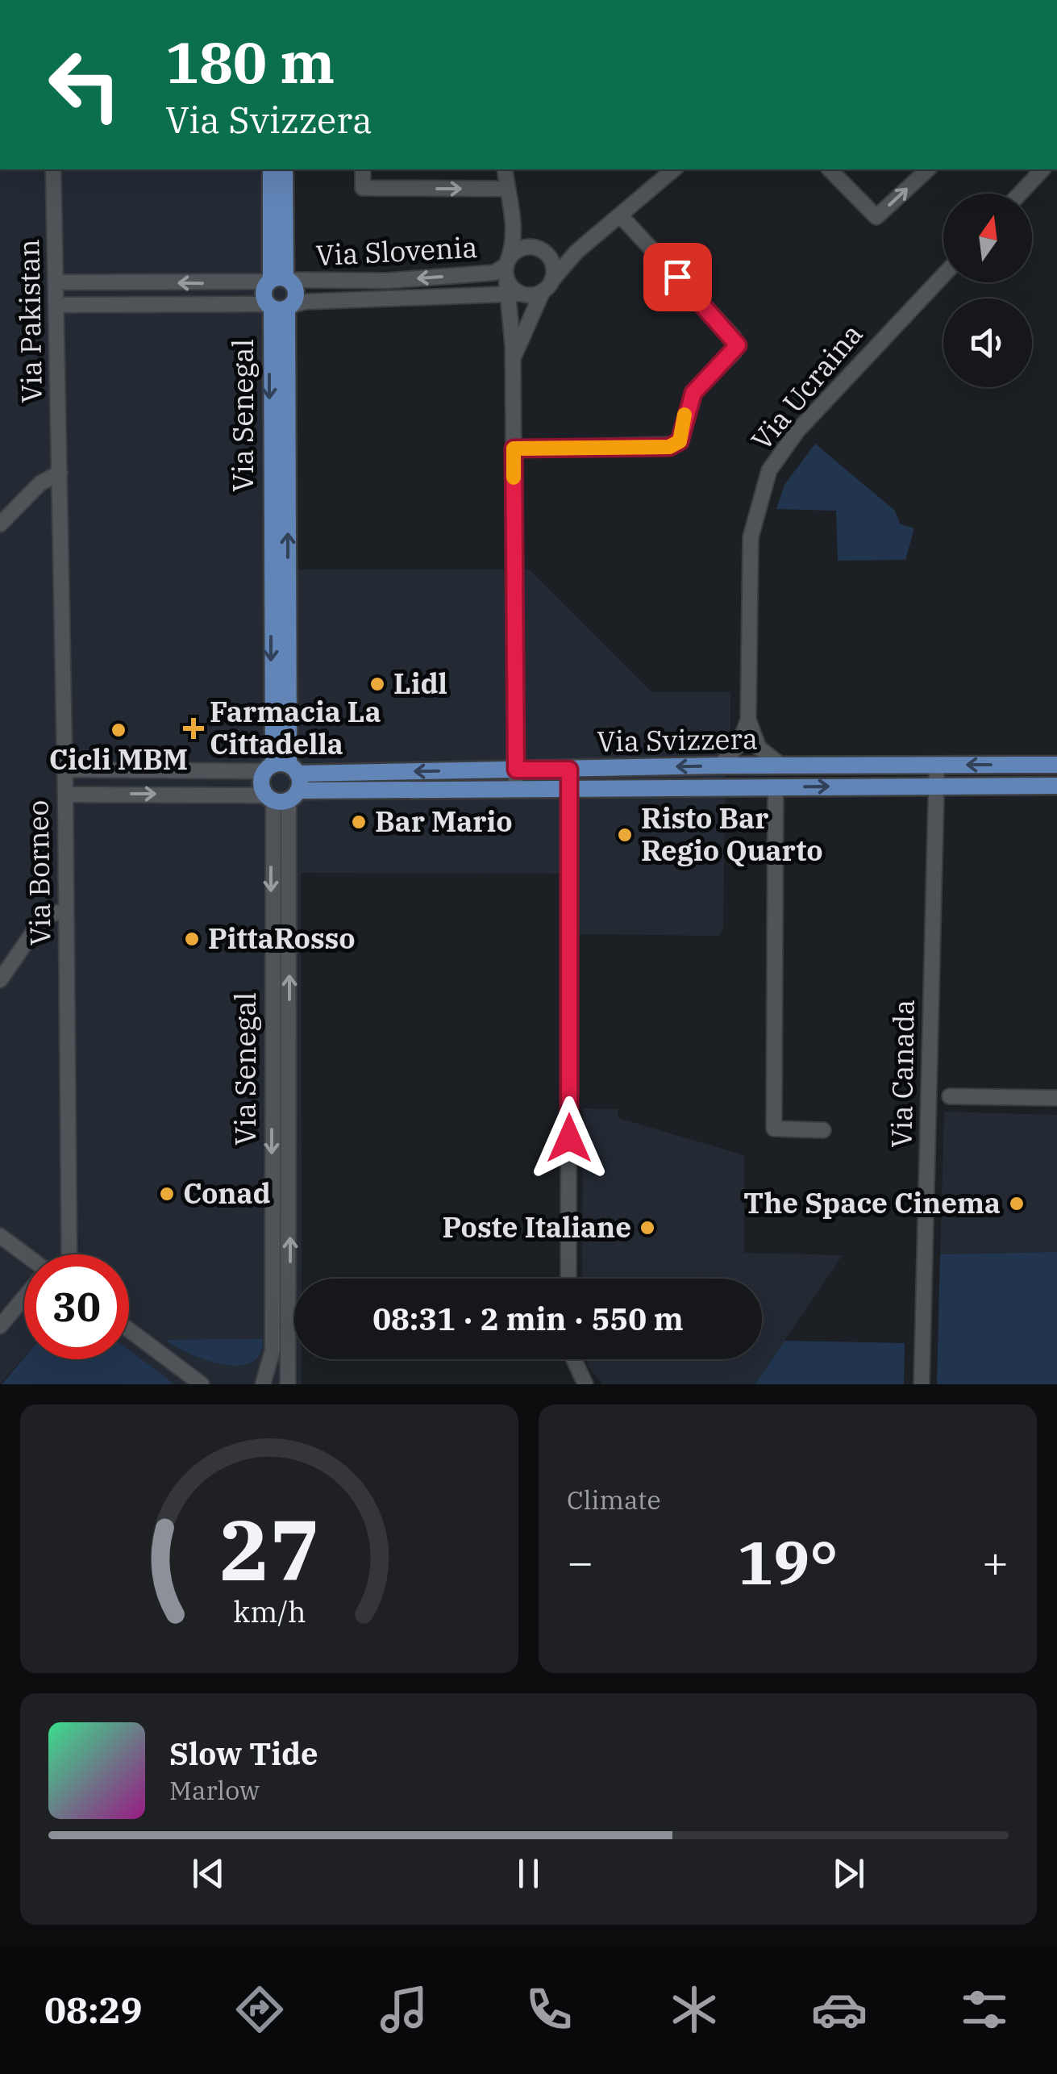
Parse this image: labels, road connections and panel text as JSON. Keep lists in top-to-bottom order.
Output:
{
  "streets": {
    "main road": ["Via Senegal", "Via Svizzera"],
    "street": [
      "Via Slovenia",
      "Via Pakistan",
      "Via Ucraina",
      "Via Borneo",
      "Via Canada"
    ]
  },
  "crossings": [
    ["Via Slovenia", "Via Pakistan"],
    ["Via Slovenia", "Via Senegal"],
    ["Via Pakistan", "Via Borneo"],
    ["Via Ucraina", "Via Svizzera"],
    ["Via Senegal", "Via Svizzera"],
    ["Via Svizzera", "Via Borneo"],
    ["Via Svizzera", "Via Canada"]
  ],
  "places": {
    "other": [
      "Lidl",
      "Cicli MBM",
      "Bar Mario",
      "Risto Bar Regio Quarto",
      "PittaRosso",
      "Conad",
      "The Space Cinema",
      "Poste Italiane"
    ],
    "health": ["Farmacia La Cittadella"]
  },
  "north": "top",
  "page": {
    "turn": ["180 m", "Via Svizzera"],
    "limit": "30",
    "trip": "08:31 · 2 min · 550 m",
    "tile": "Climate",
    "heat": ["−", "19°", "+"],
    "song": ["Slow Tide", "Marlow"],
    "tabs": "08:29",
    "gauge": ["27", "km/h"]
  }
}
